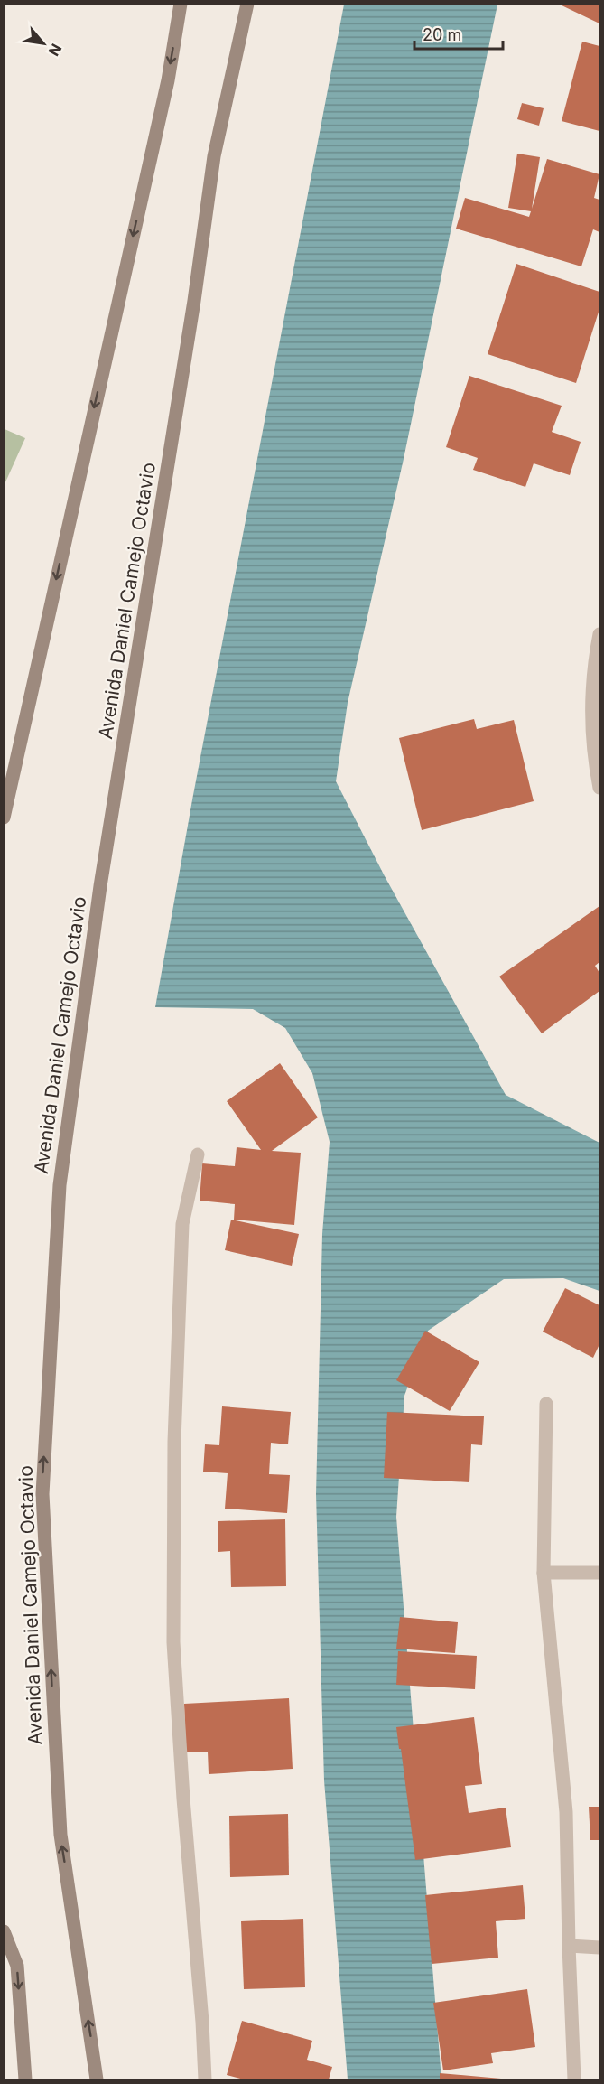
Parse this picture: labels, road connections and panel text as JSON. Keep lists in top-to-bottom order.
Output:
{
  "streets": {
    "main road": ["Avenida Daniel Camejo Octavio"]
  },
  "scale_bar": "20 m",
  "north": "bottom right"
}
